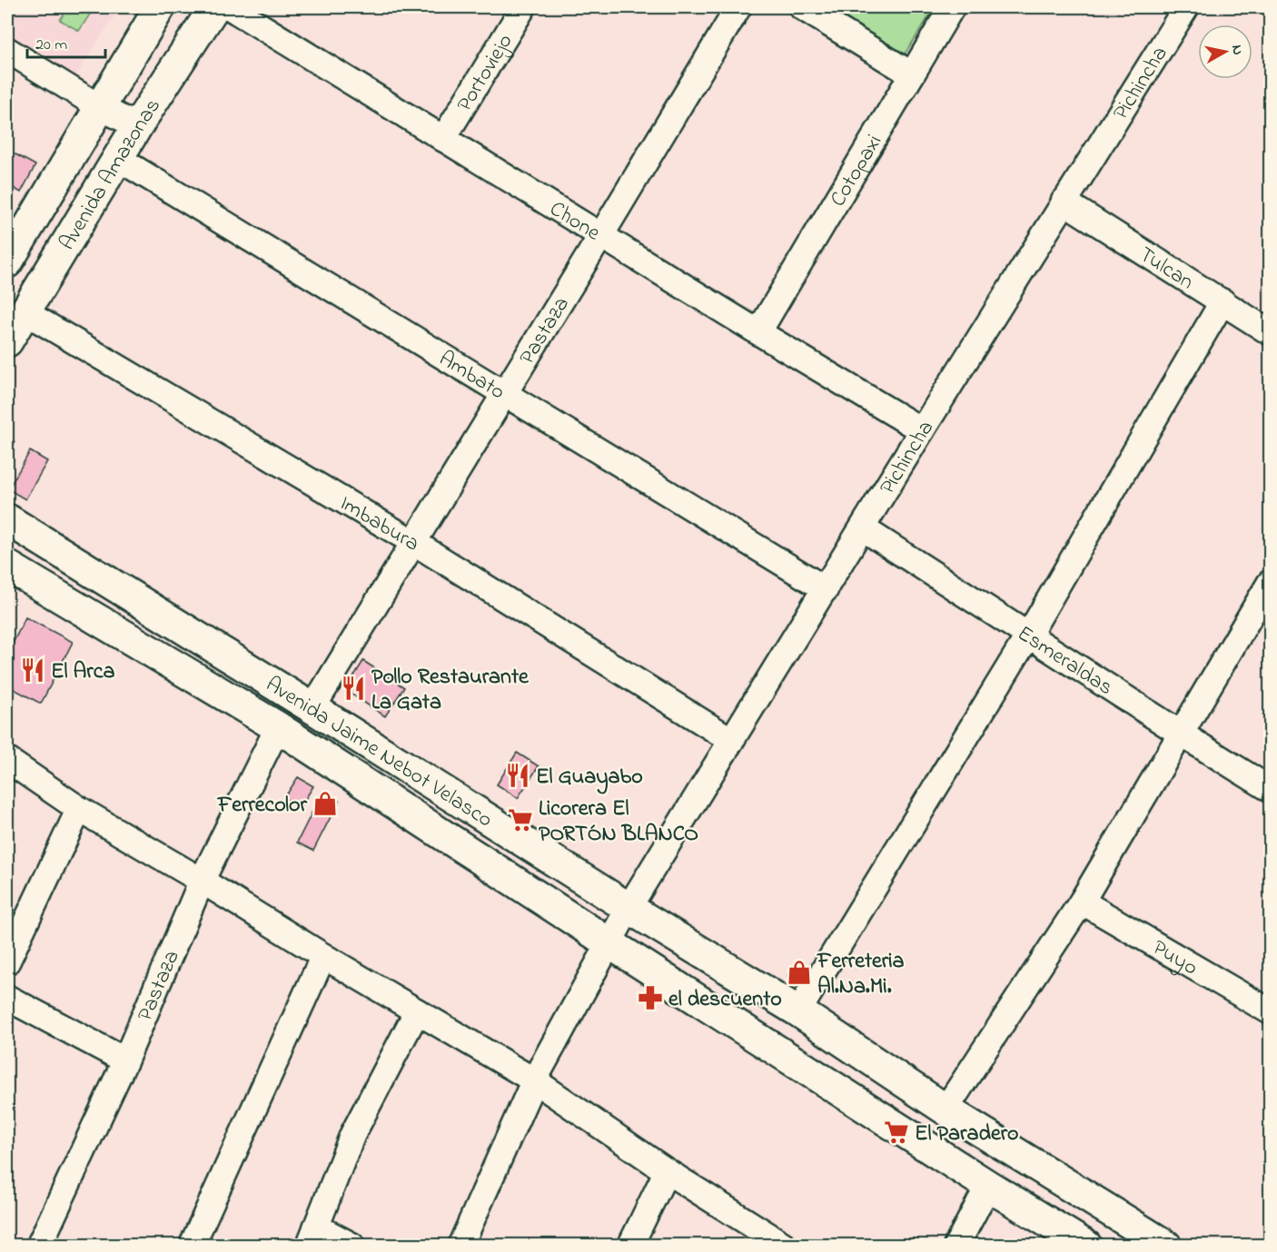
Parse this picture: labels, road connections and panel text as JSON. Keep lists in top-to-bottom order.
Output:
{
  "streets": {
    "main road": ["Avenida Amazonas", "Avenida Jaime Nebot Velasco"],
    "street": [
      "Portoviejo",
      "Pichincha",
      "Cotopaxi",
      "Chone",
      "Tulcan",
      "Pastaza",
      "Ambato",
      "Imbabura",
      "Esmeraldas",
      "Puyo"
    ]
  },
  "crossings": [
    ["Portoviejo", "Chone"],
    ["Pichincha", "Chone"],
    ["Pichincha", "Tulcan"],
    ["Pichincha", "Ambato"],
    ["Pichincha", "Imbabura"],
    ["Pichincha", "Esmeraldas"],
    ["Pichincha", "Avenida Jaime Nebot Velasco"],
    ["Cotopaxi", "Chone"],
    ["Avenida Amazonas", "Ambato"],
    ["Avenida Amazonas", "Imbabura"],
    ["Chone", "Pastaza"],
    ["Pastaza", "Ambato"],
    ["Pastaza", "Imbabura"],
    ["Pastaza", "Avenida Jaime Nebot Velasco"]
  ],
  "places": {
    "restaurant": ["El Arca", "Pollo Restaurante La Gata", "El Guayabo"],
    "shop": ["Ferrecolor", "Ferreteria Al.Na.Mi."],
    "supermarket": ["Licorera El PORTÓN BLANCO", "El Paradero"],
    "pharmacy": ["el descuento"]
  },
  "scale_bar": "20 m",
  "north": "right"
}
